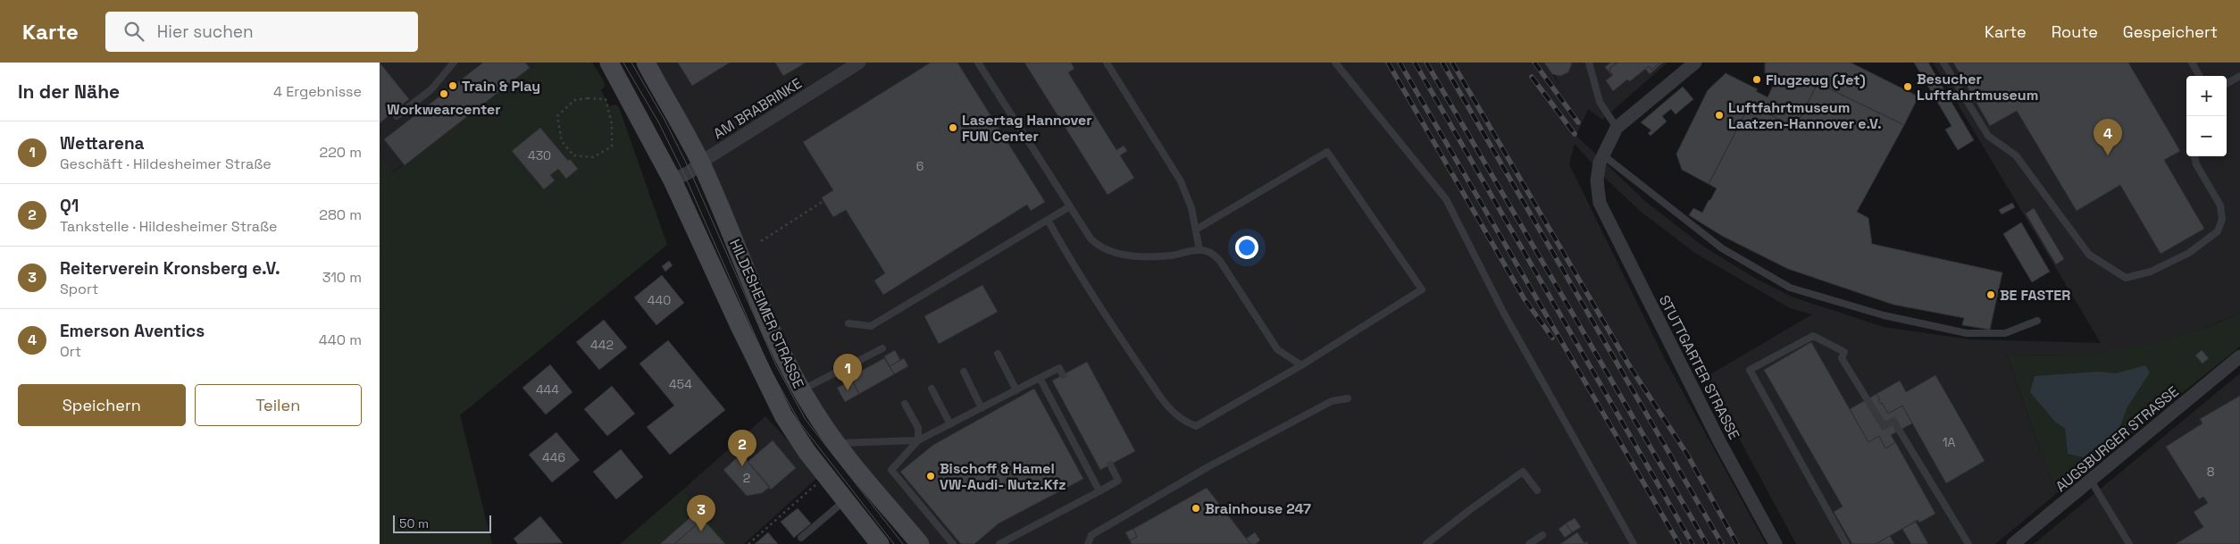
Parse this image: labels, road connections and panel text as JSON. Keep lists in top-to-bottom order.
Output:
{
  "streets": {
    "main road": ["HILDESHEIMER STRASSE"],
    "street": ["AM BRABRINKE", "STUTTGARTER STRASSE", "AUGSBURGER STRASSE"]
  },
  "crossings": [
    ["AM BRABRINKE", "HILDESHEIMER STRASSE"]
  ],
  "places": [
    "Flugzeug (Jet)",
    "Train & Play",
    "Besucher Luftfahrtmuseum",
    "Workwearcenter",
    "Luftfahrtmuseum Laatzen-Hannover e.V.",
    "Lasertag Hannover FUN Center",
    "BE FASTER",
    "Bischoff & Hamel VW-Audi- Nutz.Kfz",
    "Brainhouse 247"
  ],
  "house_numbers": [
    "430",
    "6",
    "440",
    "442",
    "454",
    "444",
    "1A",
    "446",
    "8",
    "2"
  ],
  "scale_bar": "50 m",
  "page": {
    "header": "Karte",
    "search": "Hier suchen",
    "nav": ["Karte", "Route", "Gespeichert"],
    "heading": ["In der Nähe", "4 Ergebnisse"],
    "map_buttons": ["+", "−"],
    "pins": [
      "4",
      "1",
      "2",
      "3"
    ],
    "list": [
      {
        "mark": "1",
        "name": "Wettarena",
        "note": "Geschäft · Hildesheimer Straße",
        "value": "220 m"
      },
      {
        "mark": "2",
        "name": "Q1",
        "note": "Tankstelle · Hildesheimer Straße",
        "value": "280 m"
      },
      {
        "mark": "3",
        "name": "Reiterverein Kronsberg e.V.",
        "note": "Sport",
        "value": "310 m"
      },
      {
        "mark": "4",
        "name": "Emerson Aventics",
        "note": "Ort",
        "value": "440 m"
      }
    ],
    "buttons": ["Speichern", "Teilen"],
    "scale": "50 m"
  }
}
